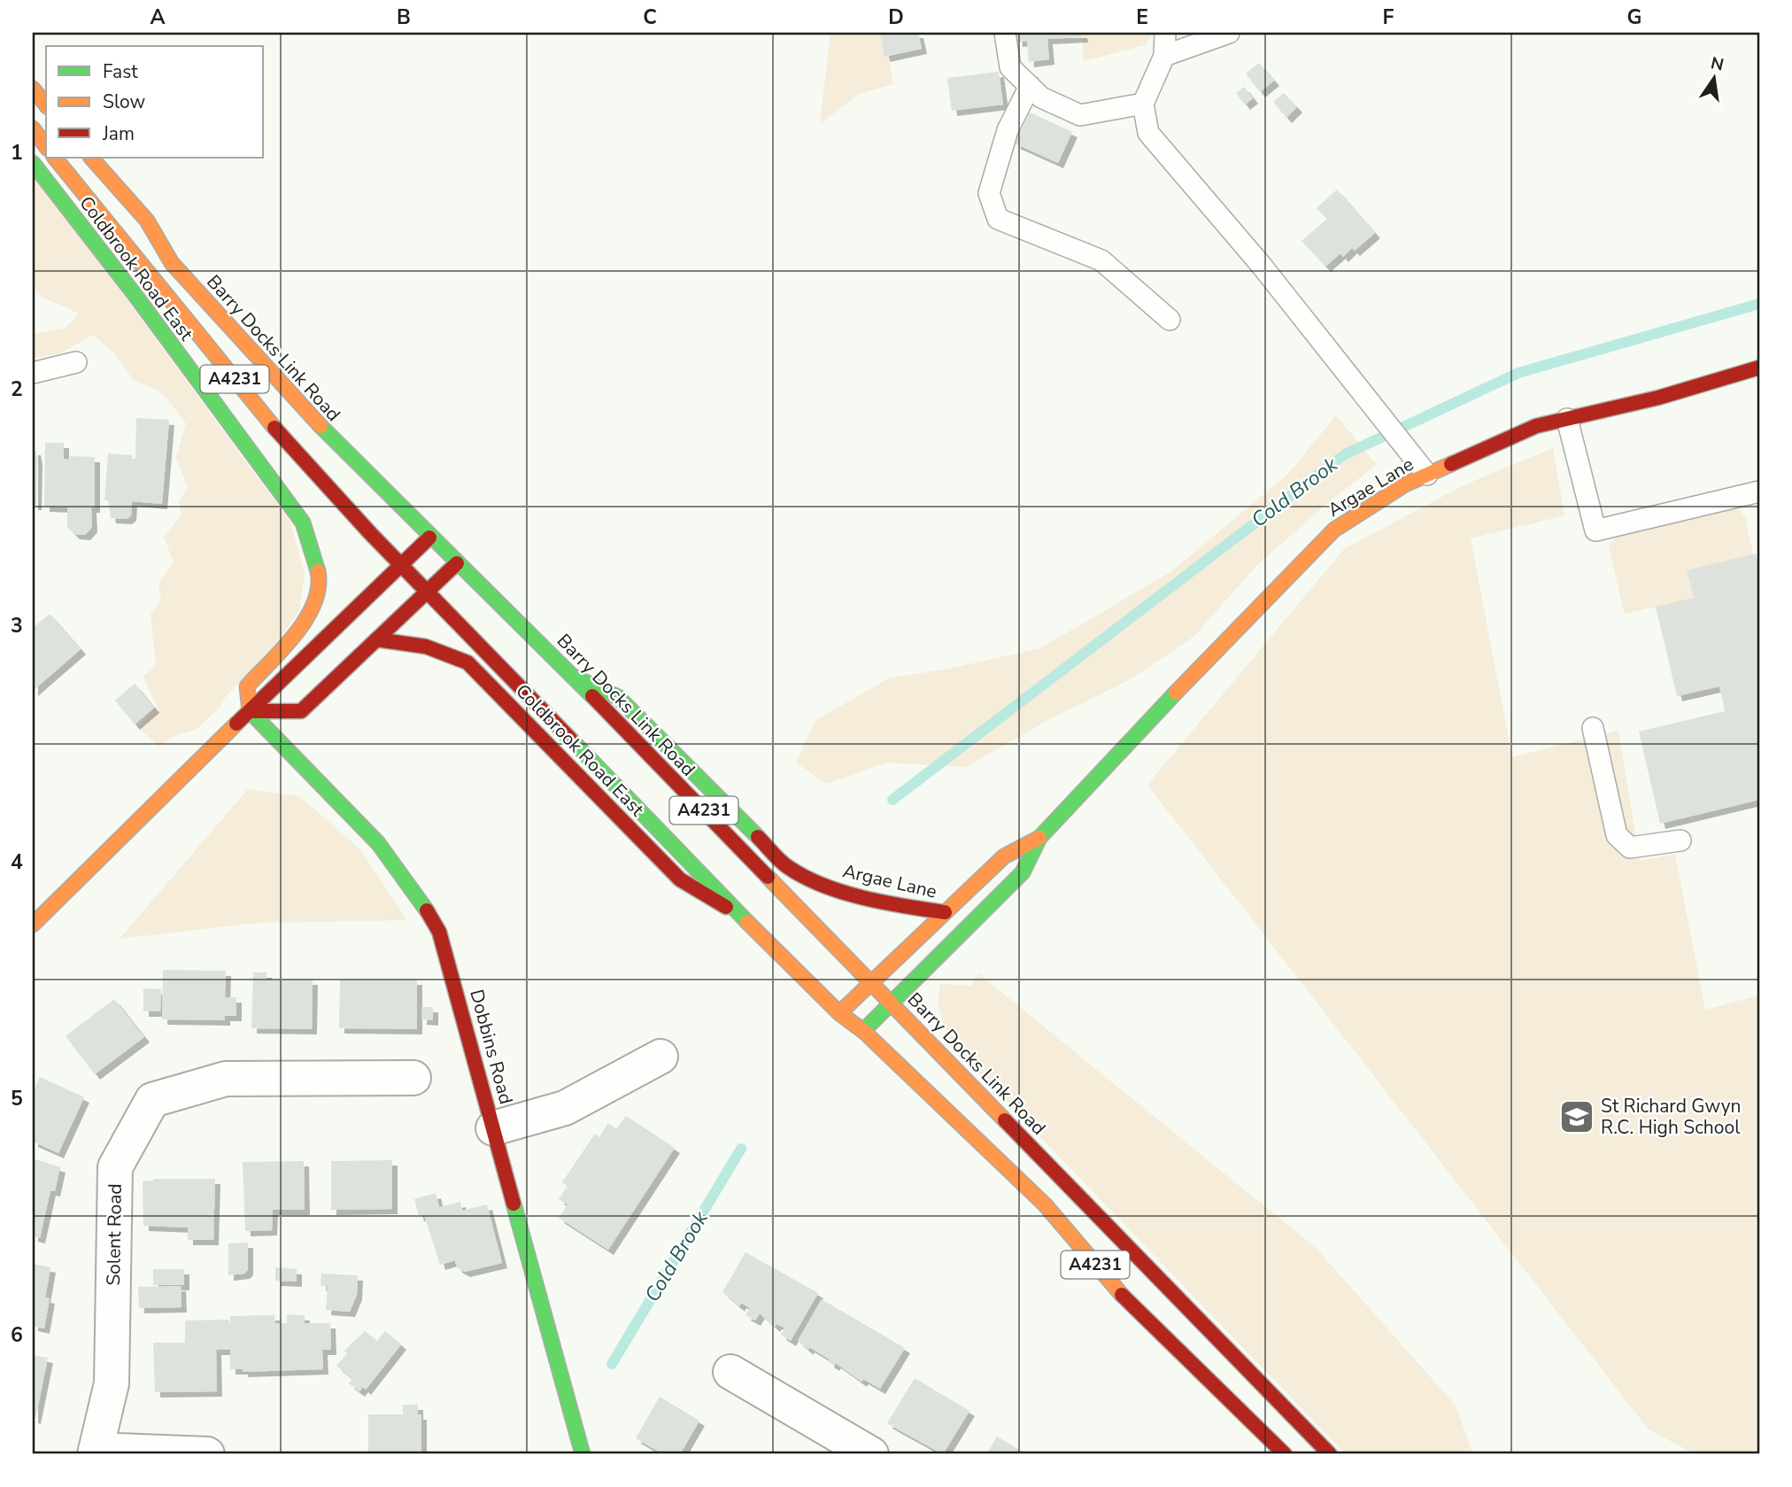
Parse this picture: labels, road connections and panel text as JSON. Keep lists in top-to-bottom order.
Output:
{
  "streets": {
    "street": [
      "Coldbrook Road East",
      "Barry Docks Link Road",
      "A4231",
      "Argae Lane",
      "Dobbins Road",
      "Solent Road"
    ]
  },
  "crossings": [
    ["Coldbrook Road East", "A4231"],
    ["Coldbrook Road East", "Dobbins Road"],
    ["Barry Docks Link Road", "Argae Lane"],
    ["A4231", "Argae Lane"]
  ],
  "water": ["Cold Brook"],
  "places": {
    "school or university": ["St Richard Gwyn R.C. High School"]
  },
  "legend": ["Fast", "Slow", "Jam"],
  "north": "top",
  "grid": {
    "columns": [
      "A",
      "B",
      "C",
      "D",
      "E",
      "F",
      "G"
    ],
    "rows": [
      "1",
      "2",
      "3",
      "4",
      "5",
      "6"
    ]
  }
}
